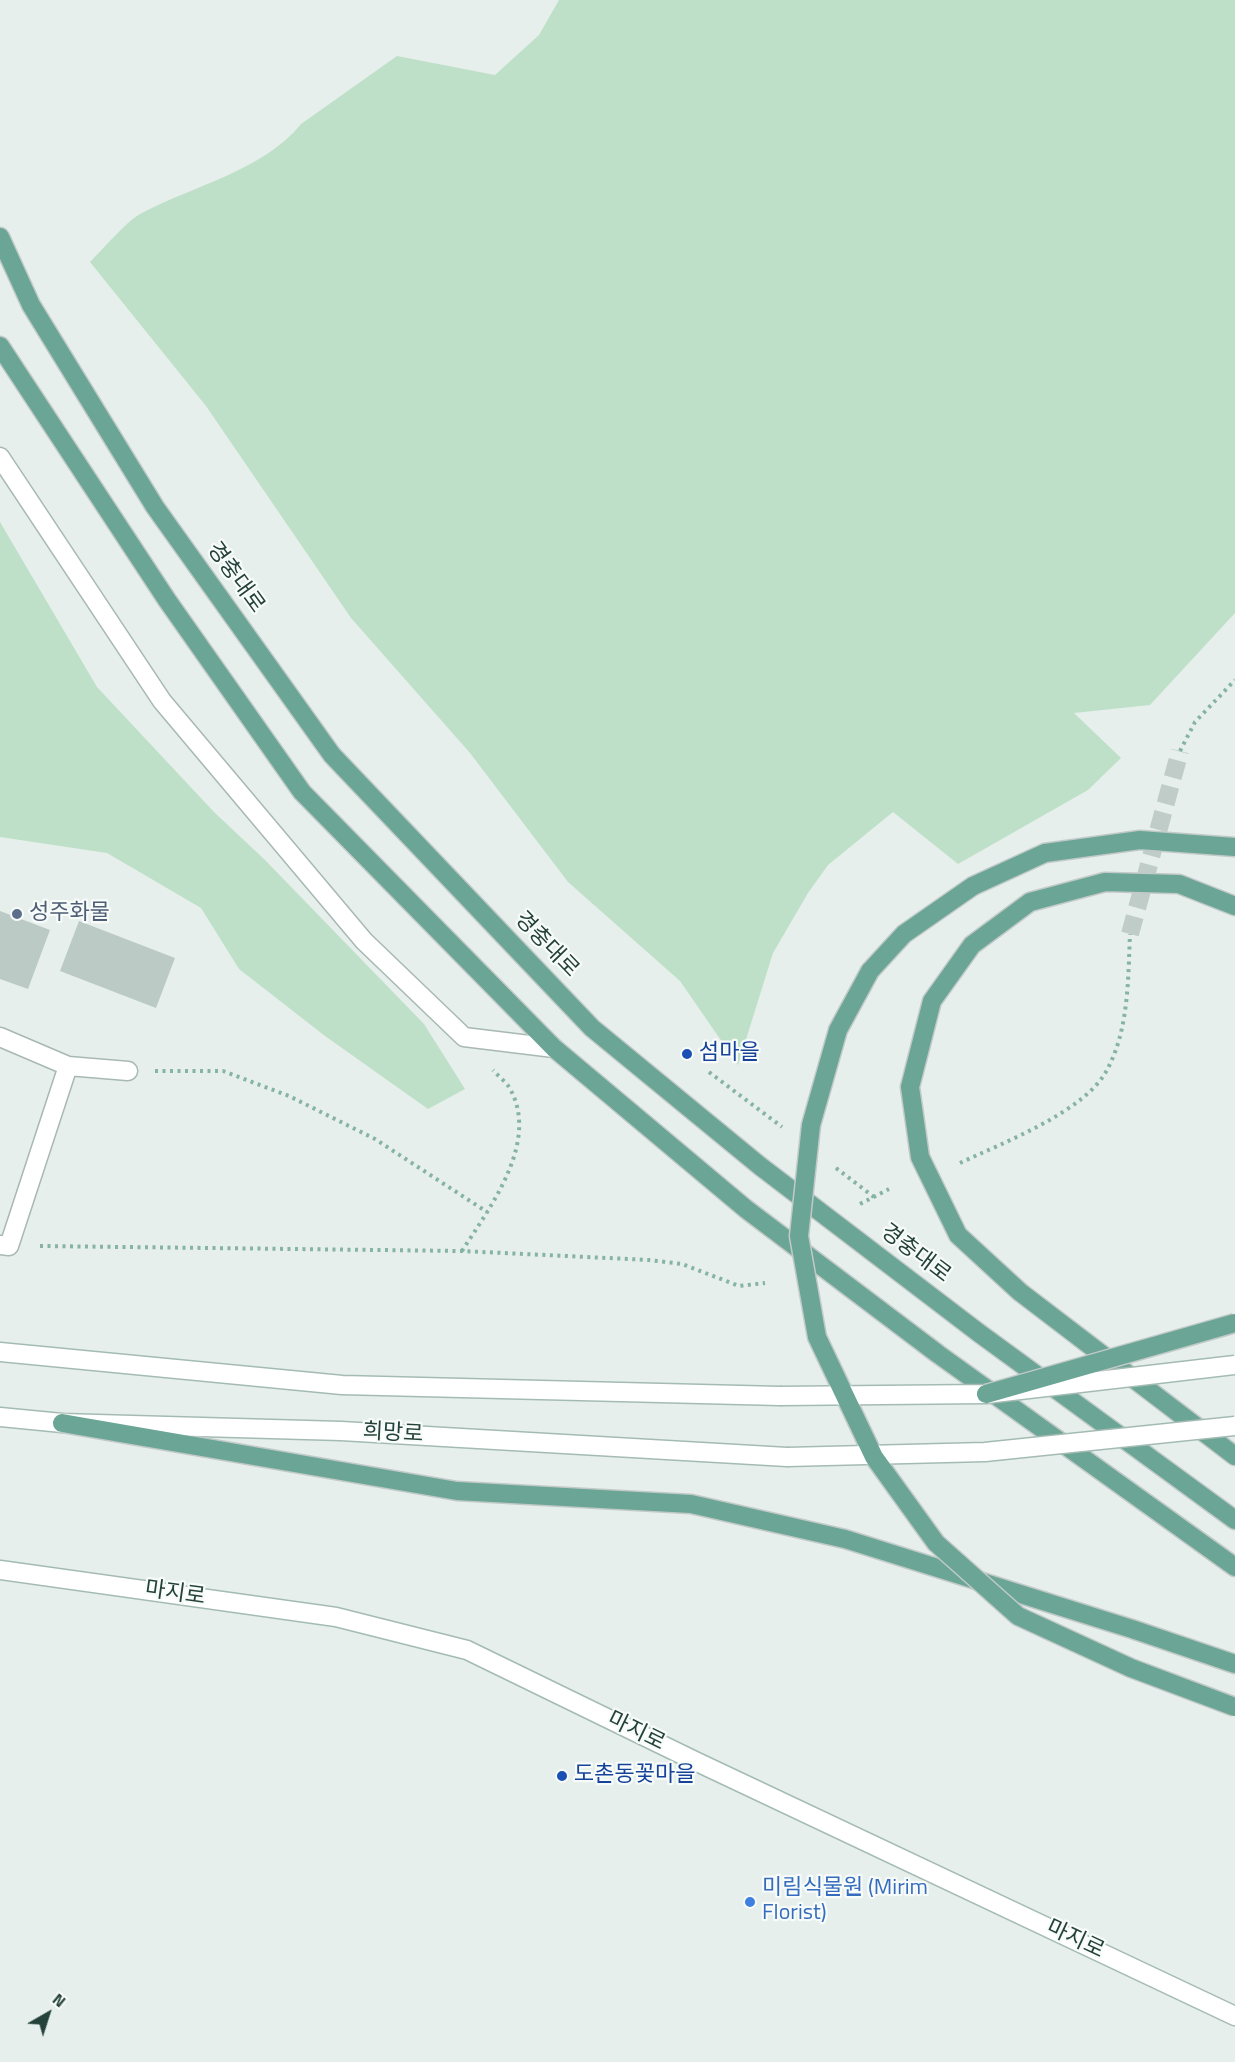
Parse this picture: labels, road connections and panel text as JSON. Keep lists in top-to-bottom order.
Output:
{
  "streets": {
    "main road": ["경충대로", "희망로", "마지로"]
  },
  "places": [
    "성주화물",
    "섬마을",
    "도촌동꽃마을",
    "미림식물원 (Mirim Florist)"
  ],
  "north": "top right"
}
